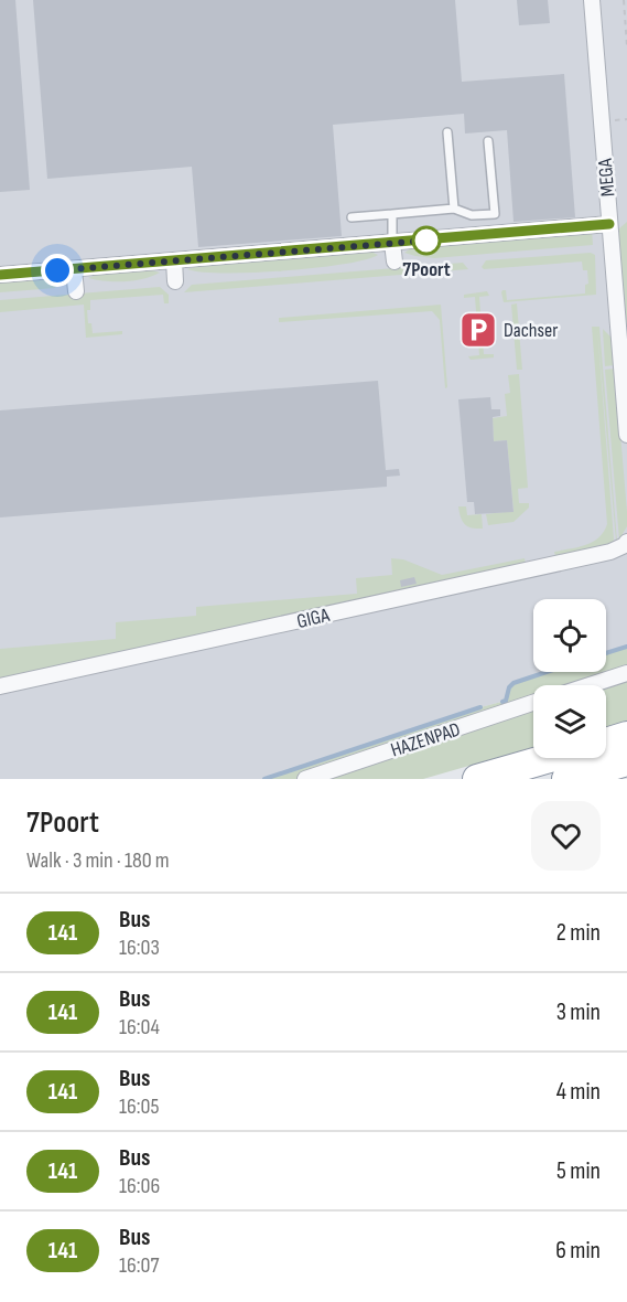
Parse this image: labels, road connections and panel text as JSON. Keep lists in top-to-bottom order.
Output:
{
  "streets": {
    "street": ["MEGA", "GIGA", "HAZENPAD"]
  },
  "places": {
    "other": ["7Poort"],
    "parking": ["Dachser"]
  },
  "lines": ["bus line 141"],
  "page": {
    "heading": ["7Poort", "Walk · 3 min · 180 m"],
    "list": [
      {
        "mark": "141",
        "name": "Bus",
        "note": "16:03",
        "value": "2 min"
      },
      {
        "mark": "141",
        "name": "Bus",
        "note": "16:04",
        "value": "3 min"
      },
      {
        "mark": "141",
        "name": "Bus",
        "note": "16:05",
        "value": "4 min"
      },
      {
        "mark": "141",
        "name": "Bus",
        "note": "16:06",
        "value": "5 min"
      },
      {
        "mark": "141",
        "name": "Bus",
        "note": "16:07",
        "value": "6 min"
      }
    ]
  }
}
